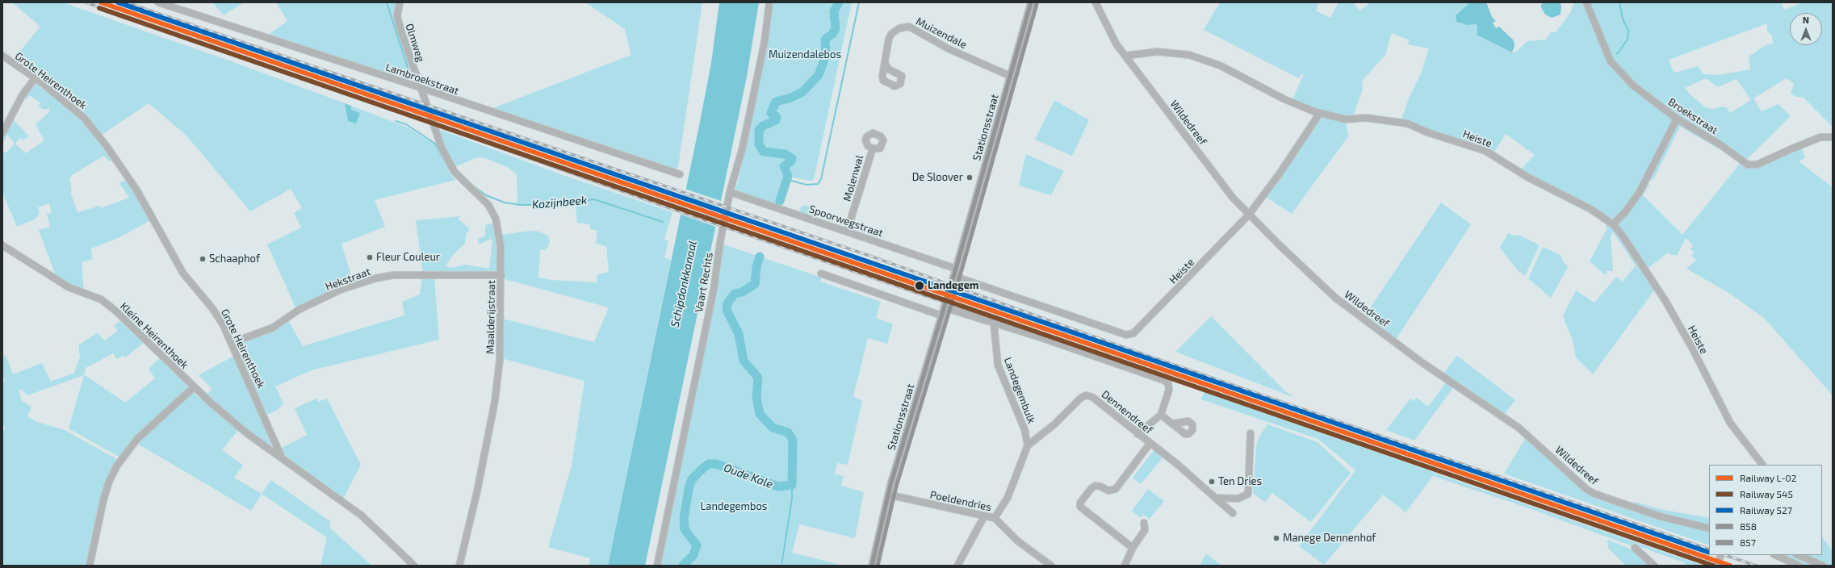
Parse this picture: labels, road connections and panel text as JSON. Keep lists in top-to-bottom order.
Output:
{
  "streets": {
    "street": [
      "Muizendale",
      "Olmweg",
      "Lambroekstraat",
      "Grote Heirenthoek",
      "Broekstraat",
      "Wildedreef",
      "Stationsstraat",
      "Heiste",
      "Molenwal",
      "Spoorwegstraat",
      "Hekstraat",
      "Vaart Rechts",
      "Maalderijstraat",
      "Kleine Heirenthoek",
      "Landegembulk",
      "Dennendreef",
      "Poeldendries"
    ]
  },
  "crossings": [
    ["Muizendale", "Stationsstraat"],
    ["Olmweg", "Lambroekstraat"],
    ["Olmweg", "Maalderijstraat"],
    ["Lambroekstraat", "Maalderijstraat"],
    ["Grote Heirenthoek", "Hekstraat"],
    ["Grote Heirenthoek", "Kleine Heirenthoek"],
    ["Wildedreef", "Heiste"],
    ["Stationsstraat", "Heiste"],
    ["Stationsstraat", "Spoorwegstraat"],
    ["Stationsstraat", "Poeldendries"],
    ["Molenwal", "Spoorwegstraat"],
    ["Spoorwegstraat", "Vaart Rechts"],
    ["Hekstraat", "Maalderijstraat"],
    ["Landegembulk", "Dennendreef"]
  ],
  "water": ["Kozijnbeek", "Schipdonkkanaal", "Oude Kale"],
  "parks": ["Muizendalebos", "Landegembos"],
  "places": [
    "De Sloover",
    "Fleur Couleur",
    "Schaaphof",
    "Landegem",
    "Ten Dries",
    "Manege Dennenhof"
  ],
  "lines": [
    "rail line L-02",
    "rail line 527",
    "transit line 858",
    "transit line 857",
    "rail line 545"
  ],
  "legend": [
    "Railway L-02",
    "Railway 545",
    "Railway 527",
    "858",
    "857"
  ],
  "north": "top"
}
